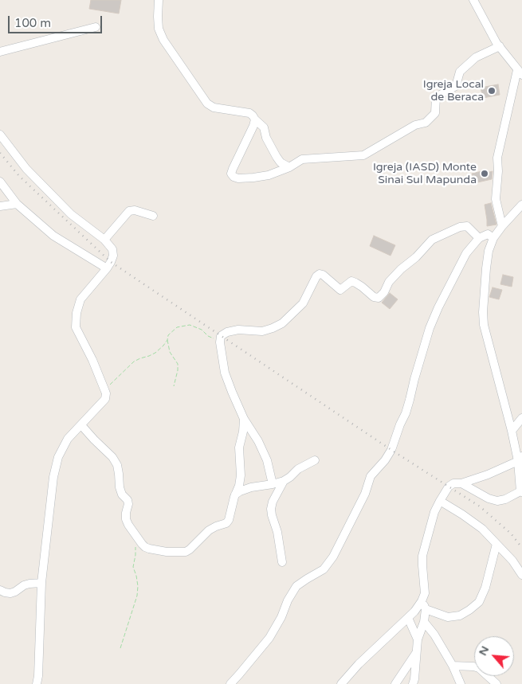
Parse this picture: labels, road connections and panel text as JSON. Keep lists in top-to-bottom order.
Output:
{
  "places": ["Igreja Local de Beraca", "Igreja (IASD) Monte Sinai Sul Mapunda"],
  "scale_bar": "100 m",
  "north": "top left"
}
